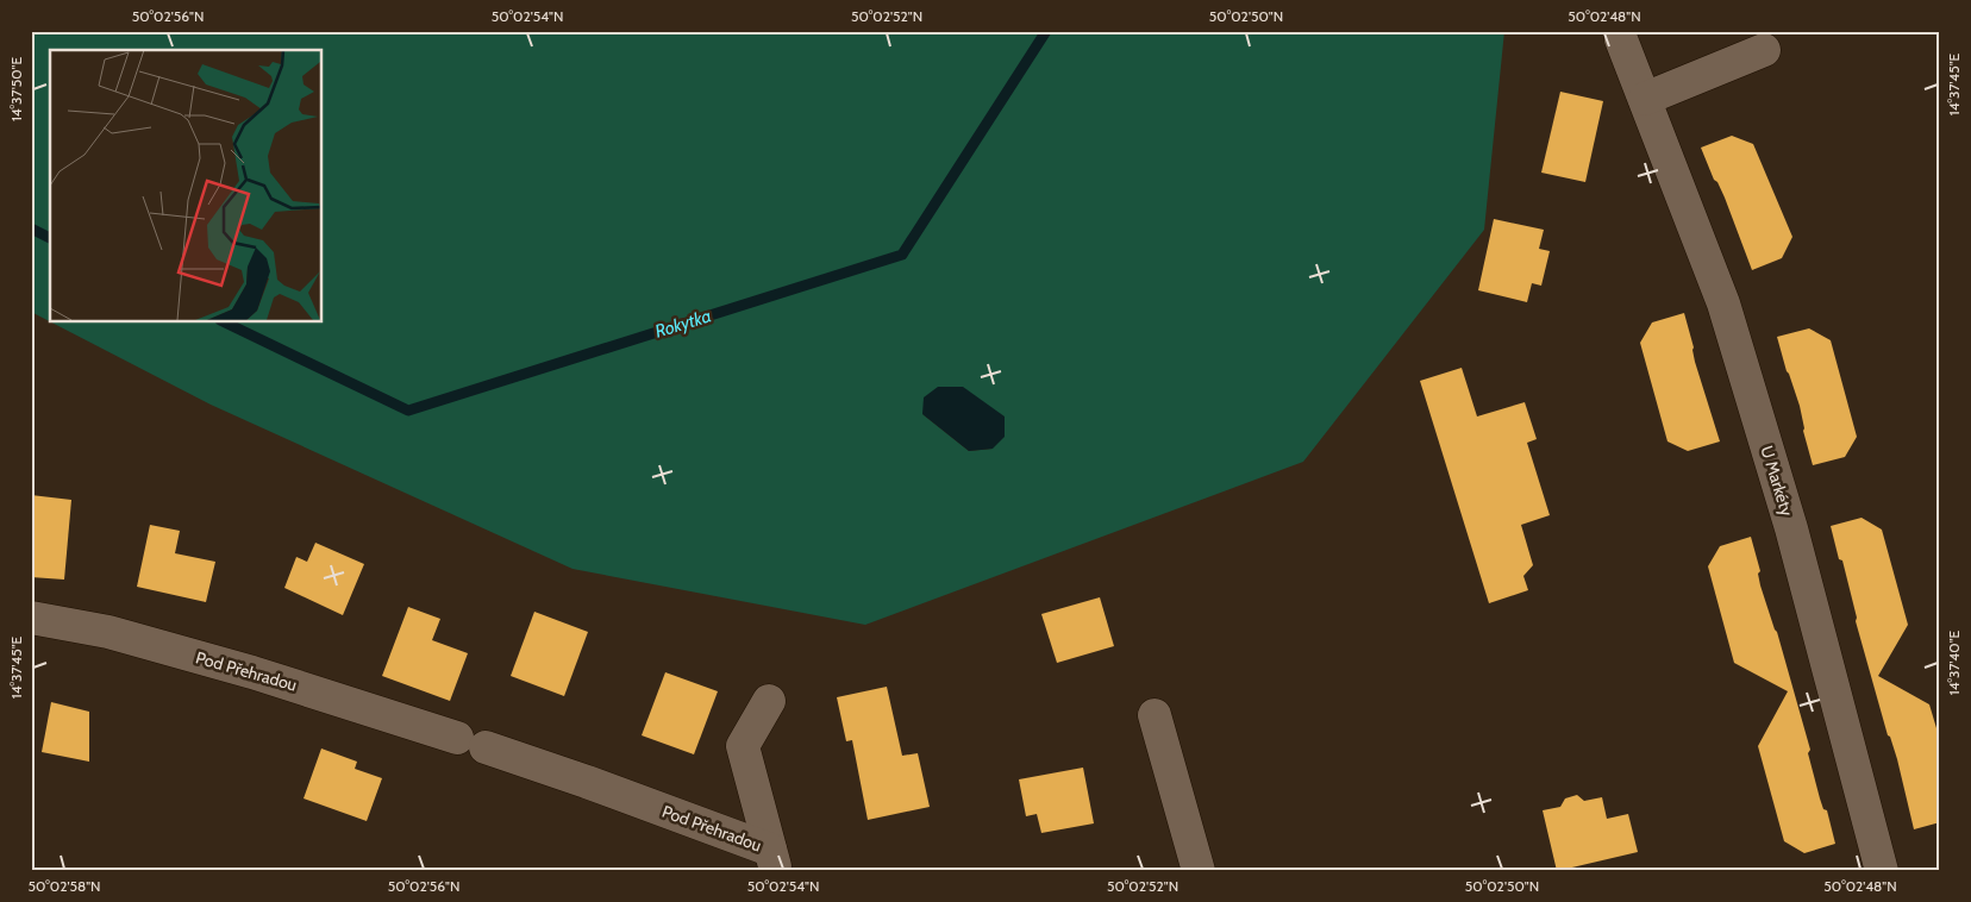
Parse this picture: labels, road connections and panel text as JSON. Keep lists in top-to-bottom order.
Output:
{
  "streets": {
    "street": ["U Markéty", "Pod Přehradou"]
  },
  "water": ["Rokytka"],
  "coordinates": [
    "50°02'56\"N",
    "50°02'54\"N",
    "50°02'52\"N",
    "50°02'50\"N",
    "50°02'48\"N",
    "14°37'45\"E",
    "14°37'50\"E",
    "14°37'40\"E",
    "50°02'58\"N"
  ]
}
